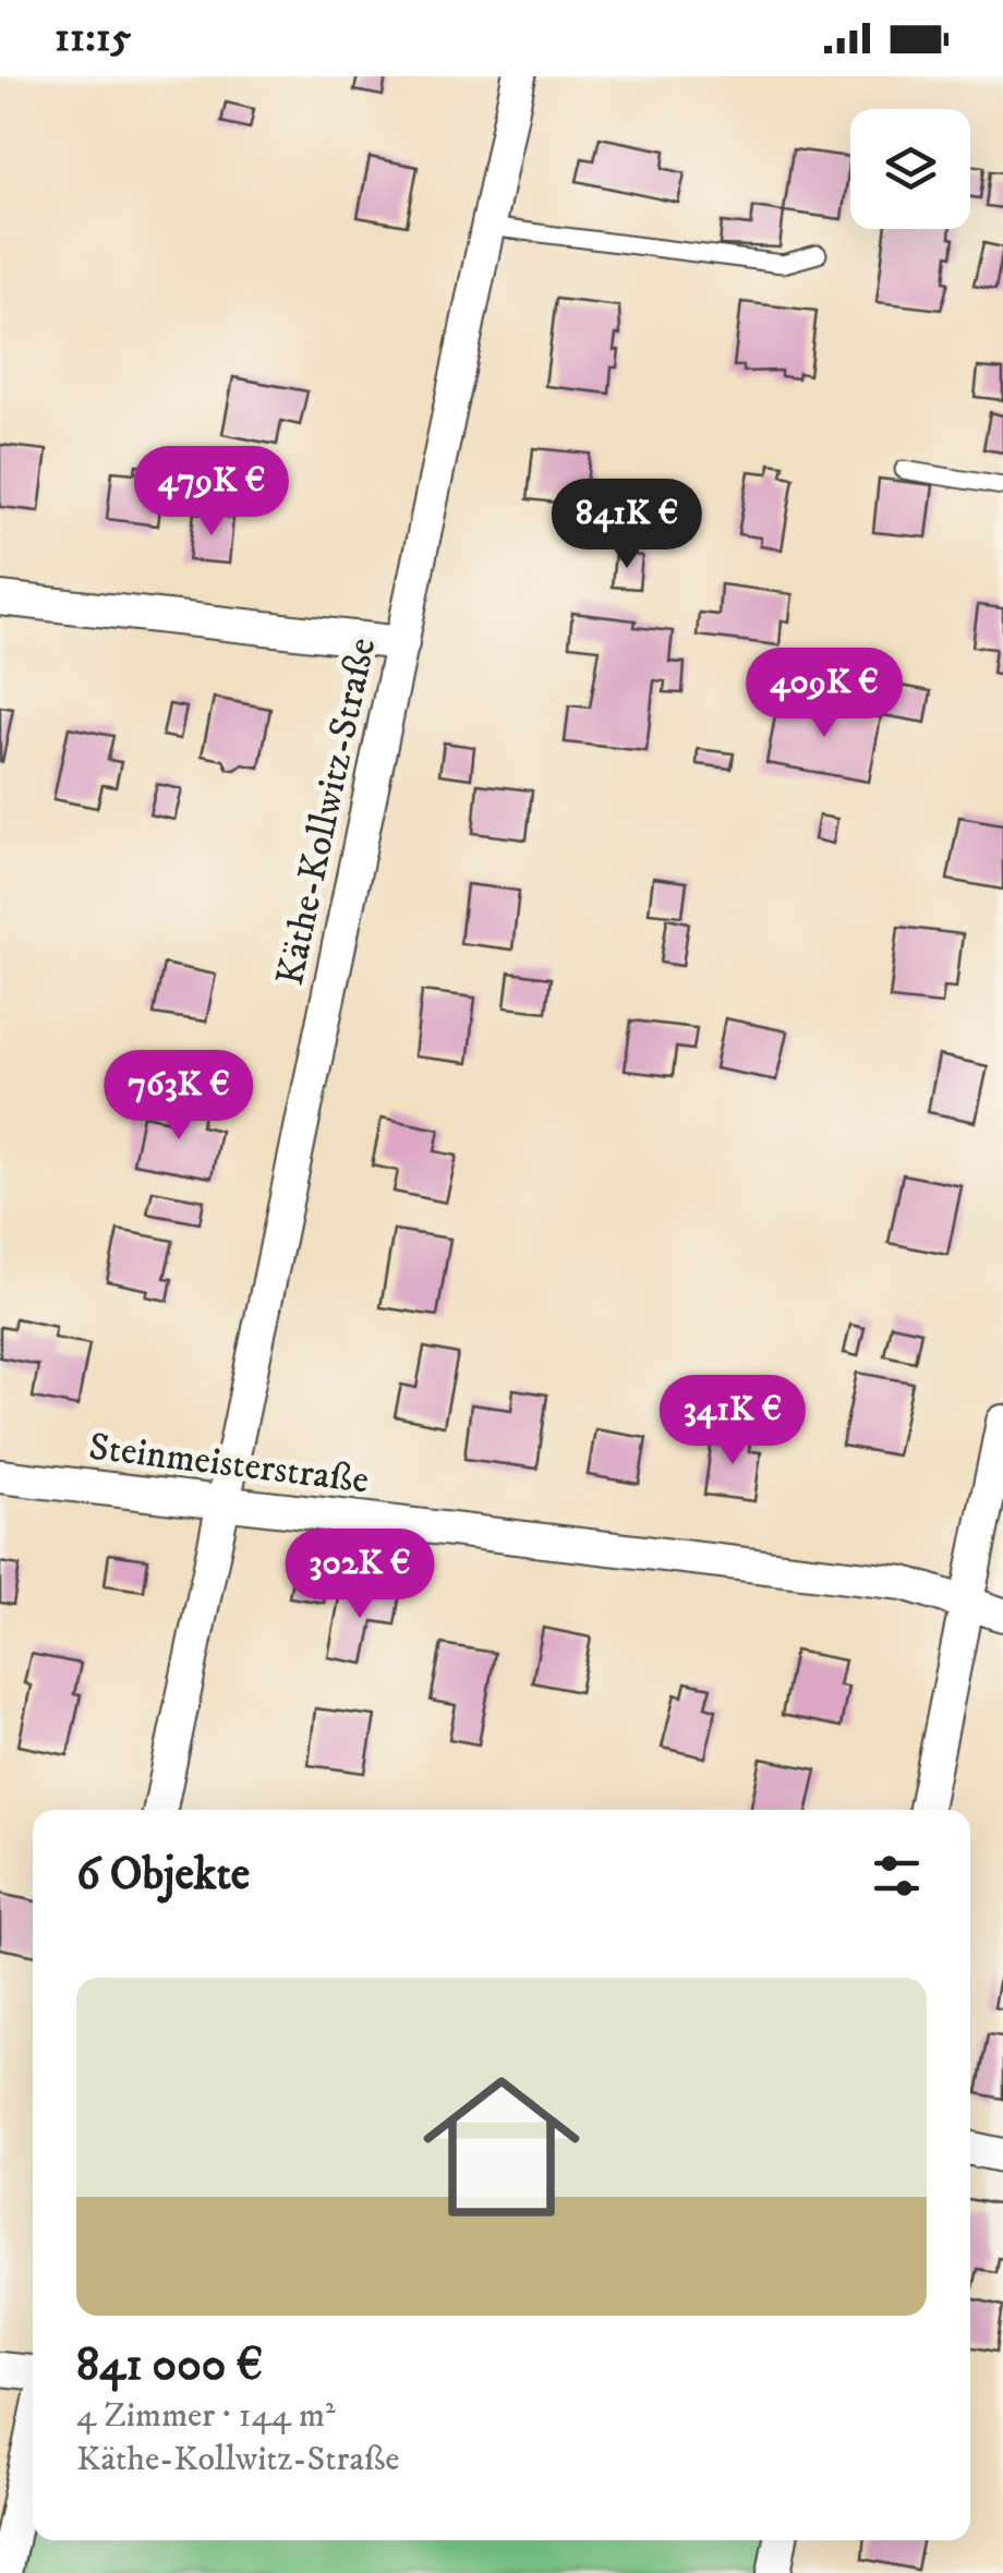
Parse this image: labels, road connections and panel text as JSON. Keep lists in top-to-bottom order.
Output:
{
  "streets": {
    "street": ["Käthe-Kollwitz-Straße", "Steinmeisterstraße"]
  },
  "crossings": [
    ["Käthe-Kollwitz-Straße", "Steinmeisterstraße"]
  ],
  "page": {
    "status": "11:15",
    "price": [
      "479K €",
      "841K €",
      "409K €",
      "763K €",
      "341K €",
      "302K €"
    ],
    "heading": "6 Objekte",
    "list": [
      {
        "name": "841 000 €",
        "note": "4 Zimmer · 144 m² · Käthe-Kollwitz-Straße"
      }
    ]
  }
}
